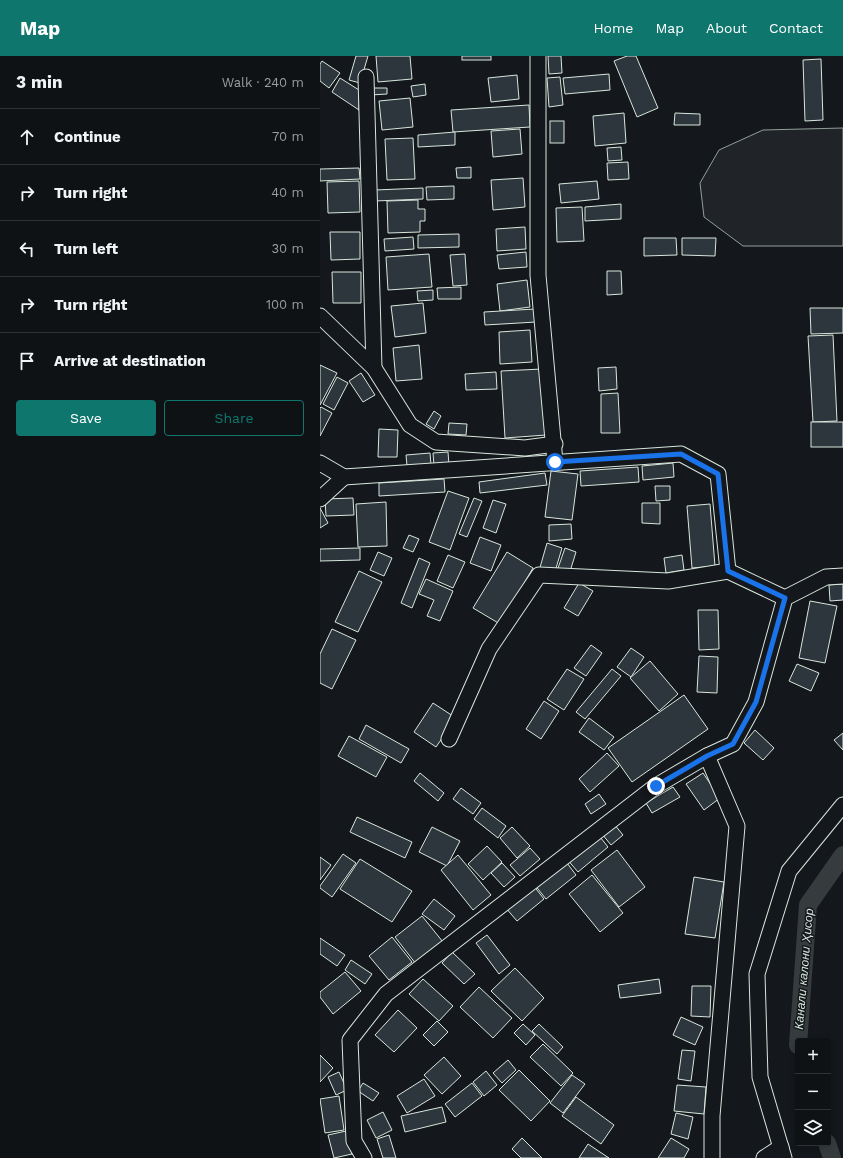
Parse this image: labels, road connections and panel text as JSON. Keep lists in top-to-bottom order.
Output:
{
  "water": ["Канали калони Ҳисор"],
  "page": {
    "header": "Map",
    "nav": [
      "Home",
      "Map",
      "About",
      "Contact"
    ],
    "heading": ["3 min", "Walk · 240 m"],
    "list": [
      ["Continue", "70 m"],
      ["Turn right", "40 m"],
      ["Turn left", "30 m"],
      ["Turn right", "100 m"],
      "Arrive at destination"
    ],
    "buttons": ["Save", "Share"],
    "map_buttons": ["+", "−"]
  }
}
